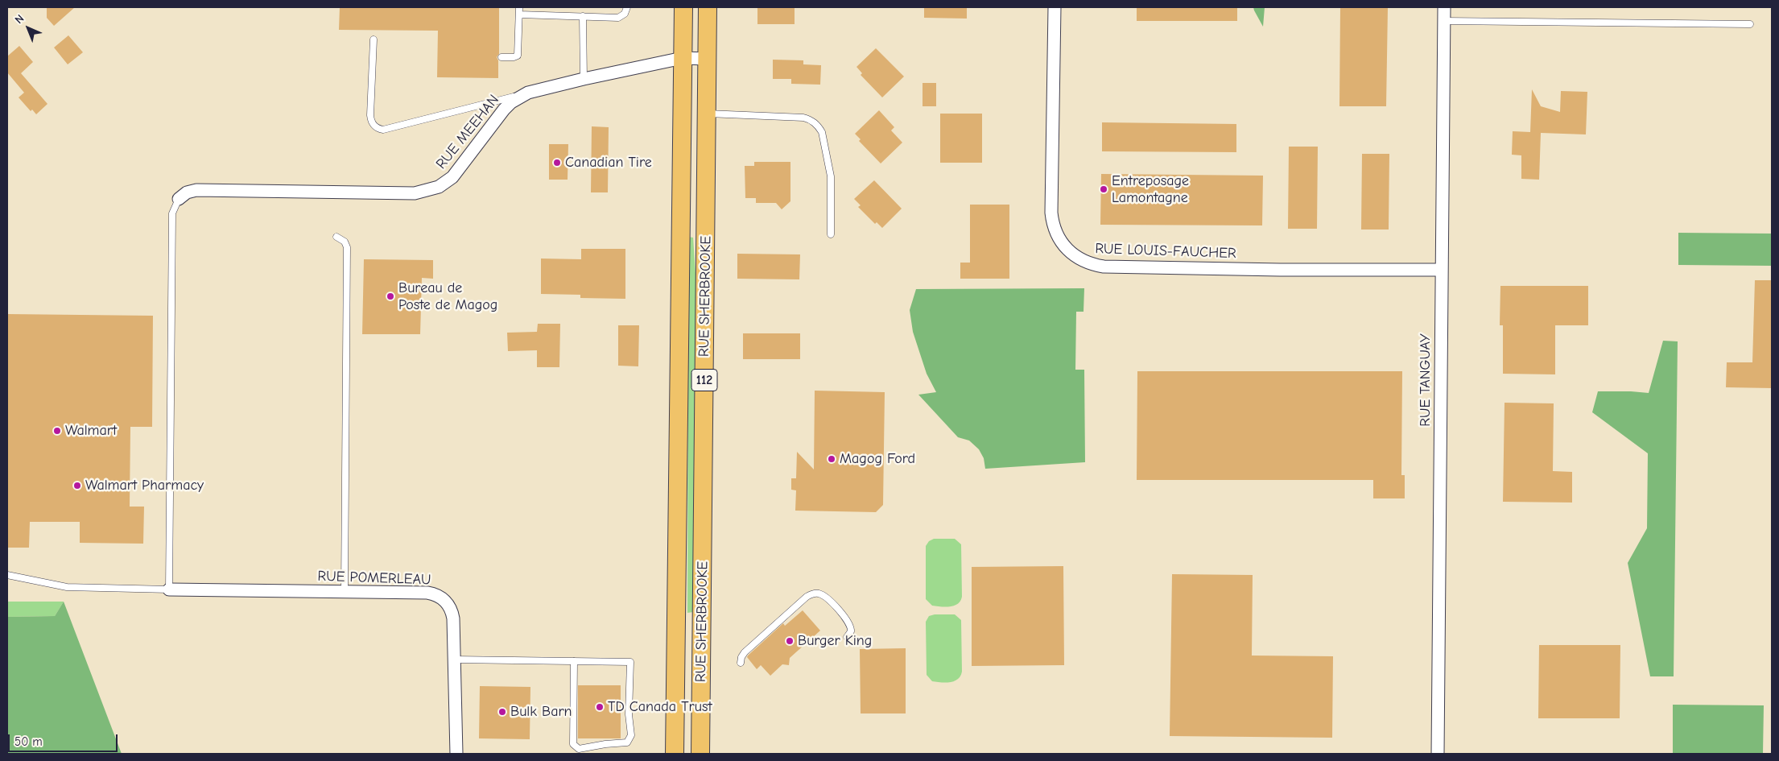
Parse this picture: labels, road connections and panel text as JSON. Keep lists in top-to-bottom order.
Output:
{
  "streets": {
    "main road": ["RUE SHERBROOKE", "112"],
    "street": [
      "RUE MEEHAN",
      "RUE LOUIS-FAUCHER",
      "RUE TANGUAY",
      "RUE POMERLEAU"
    ]
  },
  "crossings": [
    ["RUE MEEHAN", "RUE SHERBROOKE"],
    ["RUE LOUIS-FAUCHER", "RUE TANGUAY"]
  ],
  "places": [
    "Canadian Tire",
    "Entreposage Lamontagne",
    "Bureau de Poste de Magog",
    "Walmart",
    "Magog Ford",
    "Walmart Pharmacy",
    "Burger King",
    "TD Canada Trust",
    "Bulk Barn"
  ],
  "scale_bar": "50 m",
  "north": "top left"
}
